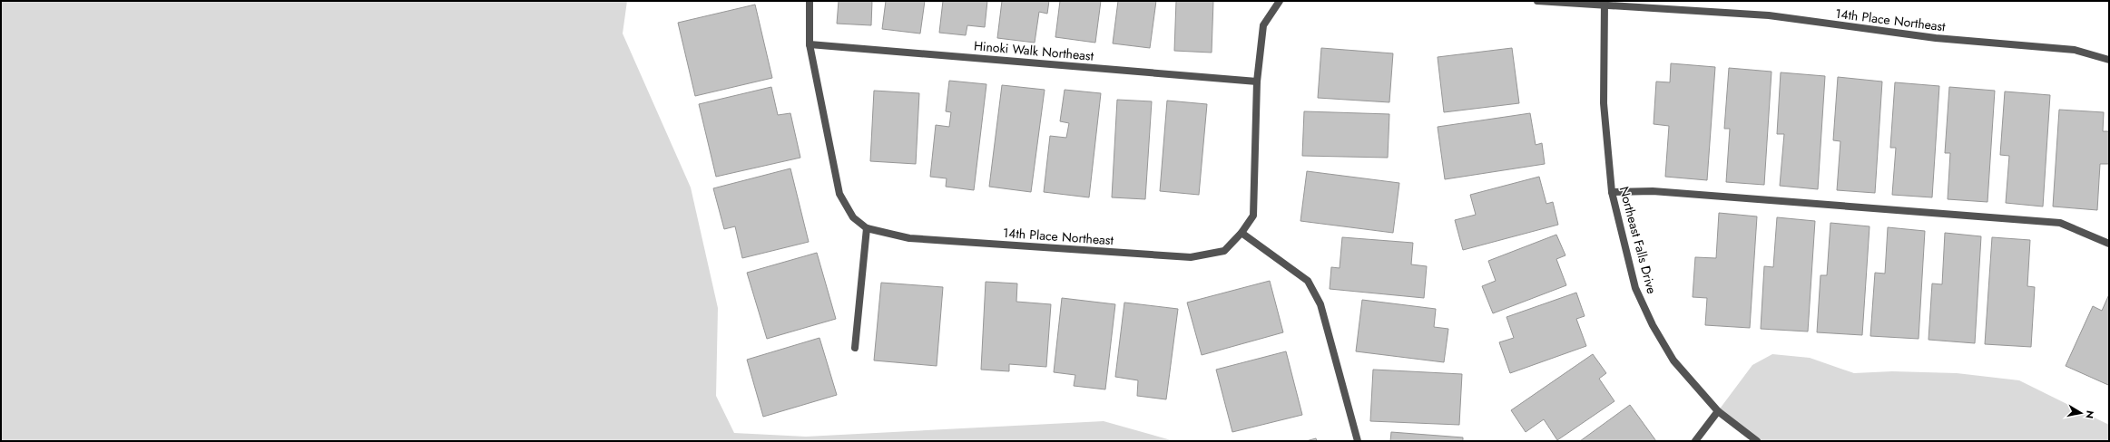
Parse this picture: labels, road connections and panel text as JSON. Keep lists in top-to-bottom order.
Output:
{
  "streets": {
    "street": ["14th Place Northeast", "Hinoki Walk Northeast", "Northeast Falls Drive"]
  },
  "crossings": [
    ["14th Place Northeast", "Hinoki Walk Northeast"],
    ["14th Place Northeast", "Northeast Falls Drive"]
  ],
  "north": "right"
}
